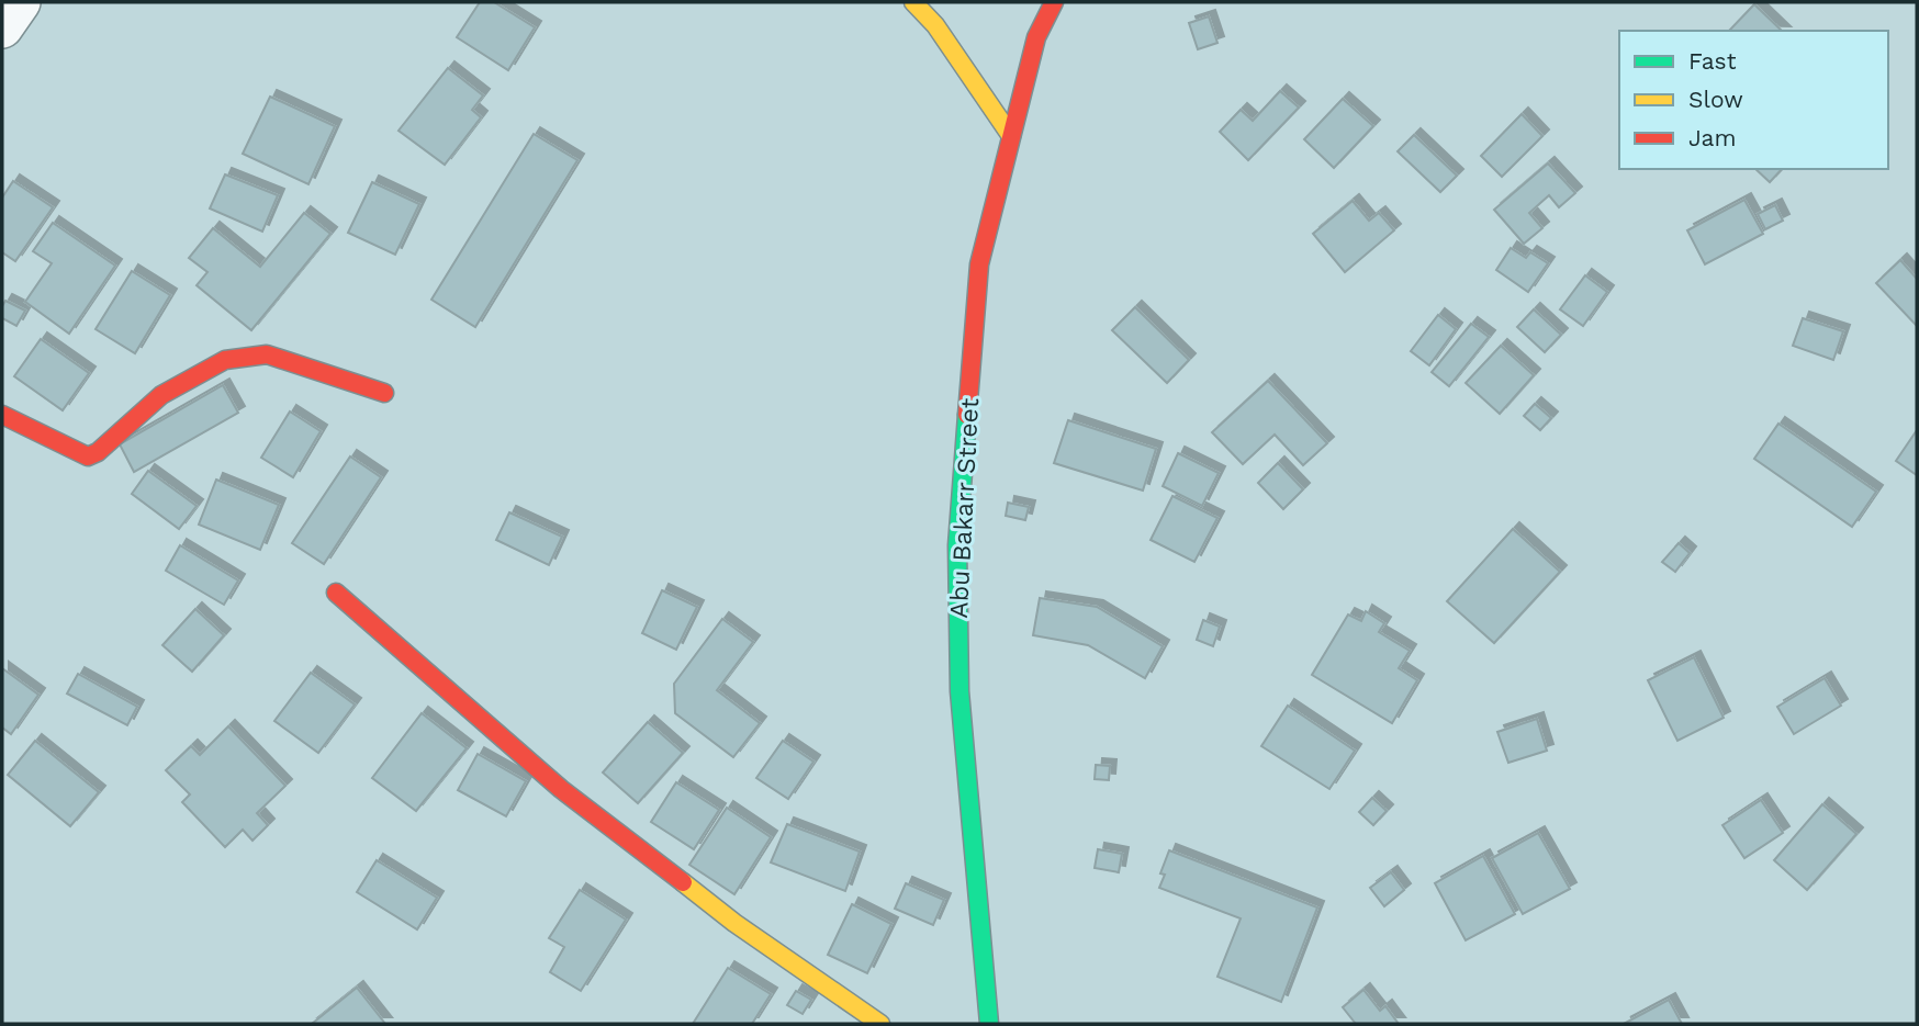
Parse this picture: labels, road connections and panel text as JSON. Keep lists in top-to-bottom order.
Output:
{
  "streets": {
    "street": ["Abu Bakarr Street"]
  },
  "legend": ["Fast", "Slow", "Jam"]
}
